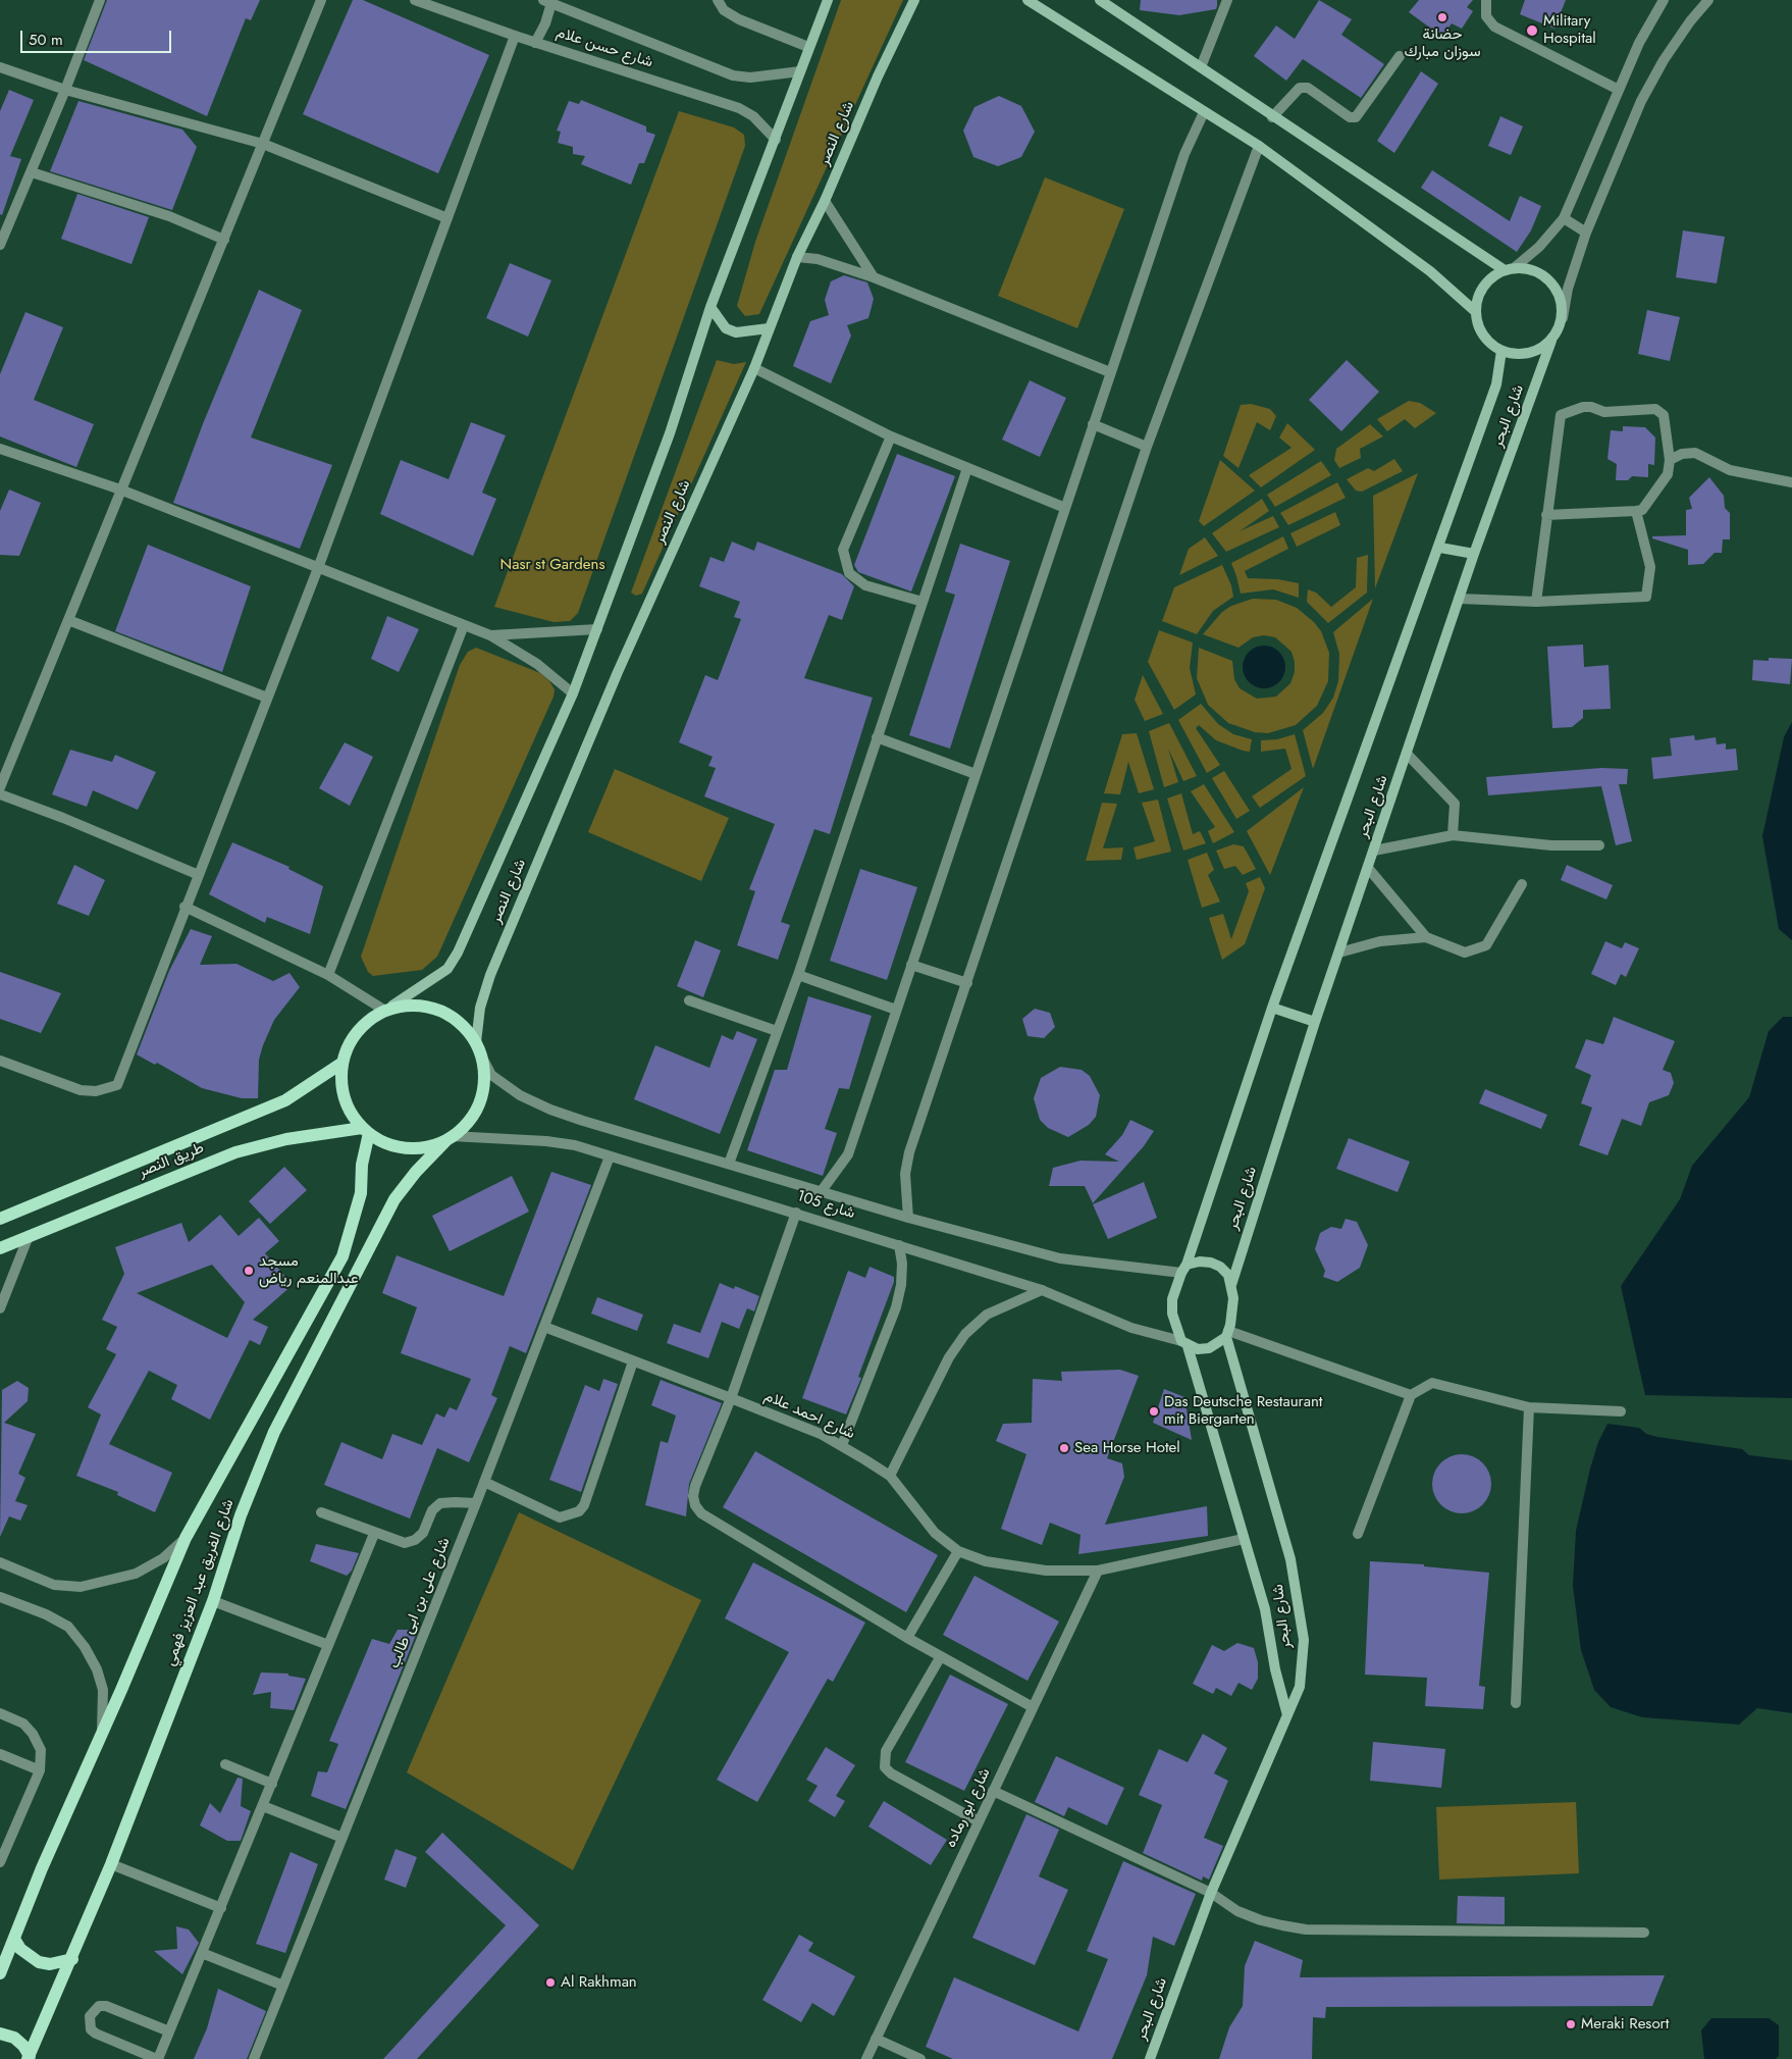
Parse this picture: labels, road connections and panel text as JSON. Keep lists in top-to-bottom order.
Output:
{
  "streets": {
    "main road": [
      "شارع النصر",
      "شارع البحر",
      "طريق النصر",
      "شارع الفريق عبد العزيز فهمي"
    ],
    "street": [
      "شارع حسن علام",
      "شارع 105",
      "شارع احمد علام",
      "شارع على بن ابى طالب",
      "شارع ابو رماده"
    ]
  },
  "crossings": [
    ["شارع حسن علام", "شارع النصر"],
    ["شارع النصر", "طريق النصر"],
    ["شارع النصر", "شارع 105"],
    ["شارع النصر", "شارع الفريق عبد العزيز فهمي"],
    ["شارع البحر", "شارع 105"],
    ["شارع البحر", "شارع احمد علام"],
    ["طريق النصر", "شارع 105"],
    ["طريق النصر", "شارع الفريق عبد العزيز فهمي"],
    ["شارع 105", "شارع الفريق عبد العزيز فهمي"],
    ["شارع 105", "شارع على بن ابى طالب"],
    ["شارع احمد علام", "شارع على بن ابى طالب"],
    ["شارع احمد علام", "شارع ابو رماده"]
  ],
  "parks": ["Nasr st Gardens"],
  "places": [
    "حضانة سوزان مبارك",
    "Military Hospital",
    "مسجد عبدالمنعم رياض",
    "Das Deutsche Restaurant mit Biergarten",
    "Sea Horse Hotel",
    "Al Rakhman",
    "Meraki Resort"
  ],
  "scale_bar": "50 m"
}
